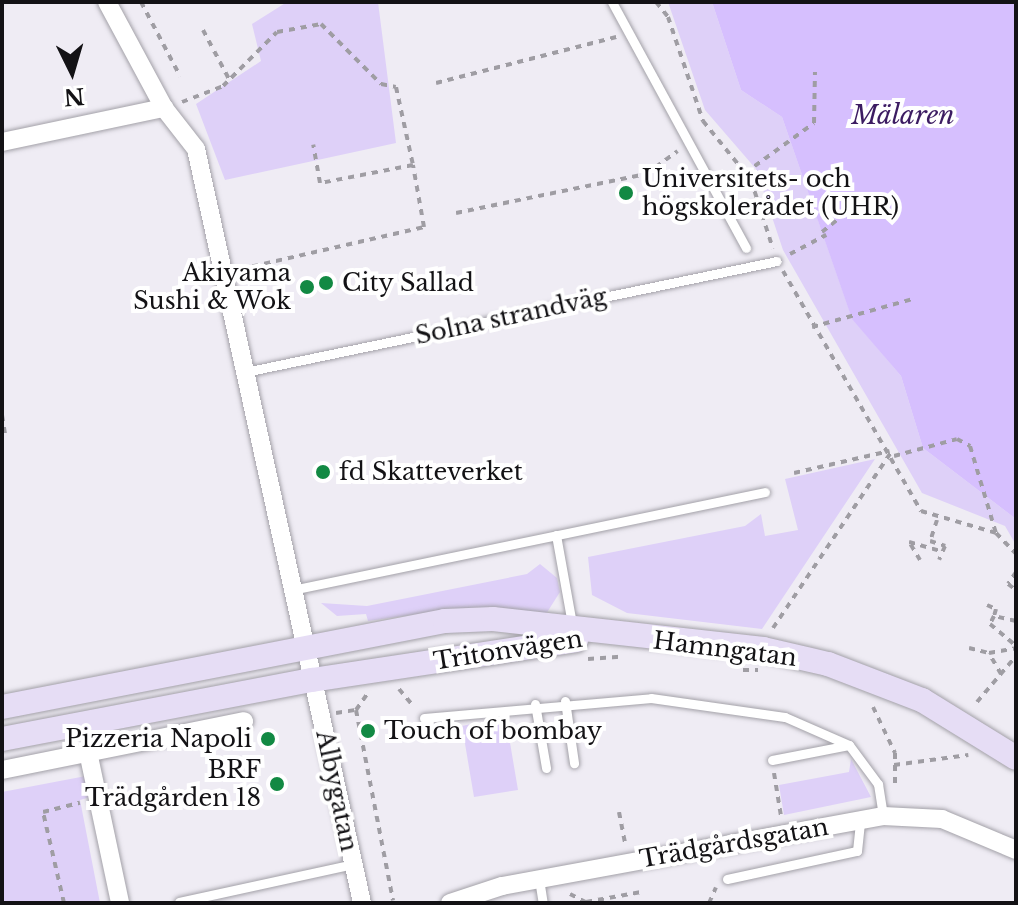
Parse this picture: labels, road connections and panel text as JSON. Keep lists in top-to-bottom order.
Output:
{
  "streets": {
    "street": [
      "Hamngatan",
      "Tritonvägen",
      "Albygatan",
      "Trädgårdsgatan"
    ],
    "lane": ["Solna strandväg"]
  },
  "crossings": [
    ["Hamngatan", "Tritonvägen"],
    ["Tritonvägen", "Albygatan"]
  ],
  "water": ["Mälaren"],
  "places": [
    "Universitets- och högskolerådet (UHR)",
    "City Sallad",
    "Akiyama Sushi & Wok",
    "fd Skatteverket",
    "Touch of bombay",
    "Pizzeria Napoli",
    "BRF Trädgården 18"
  ],
  "north": "bottom"
}
